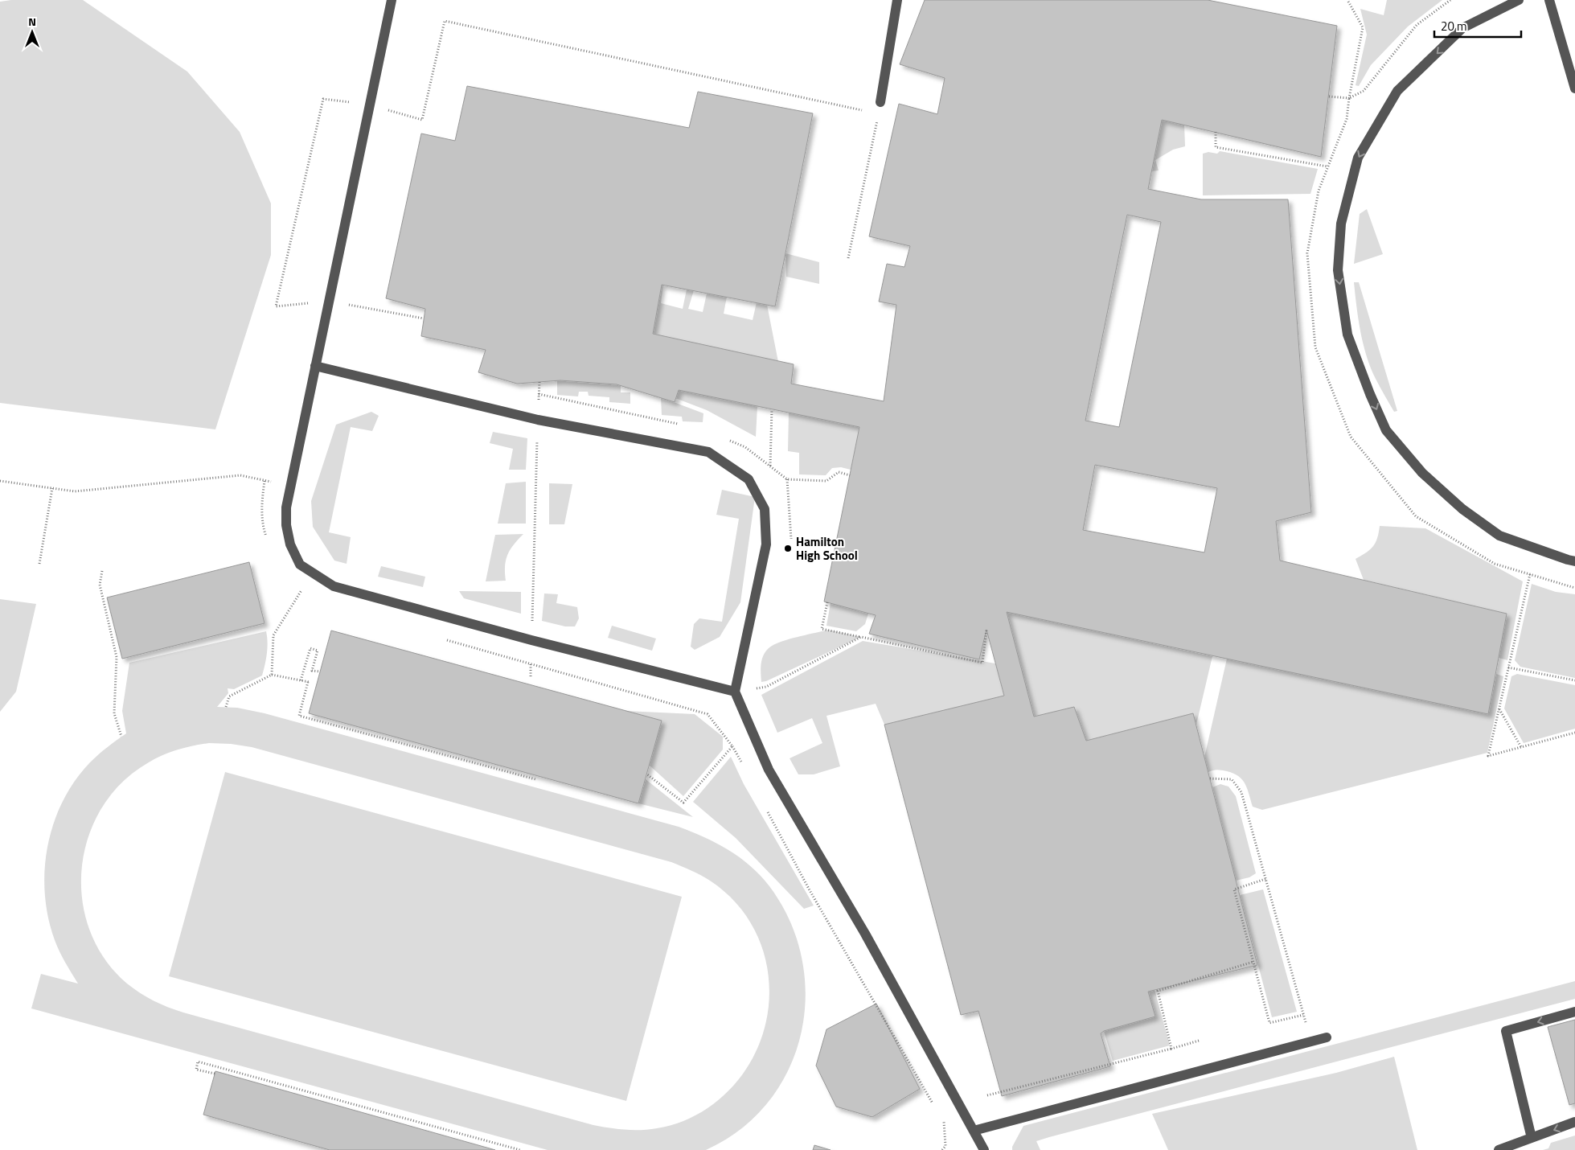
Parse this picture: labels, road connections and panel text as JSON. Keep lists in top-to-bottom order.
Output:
{
  "places": ["Hamilton High School"],
  "scale_bar": "20 m",
  "north": "top"
}
